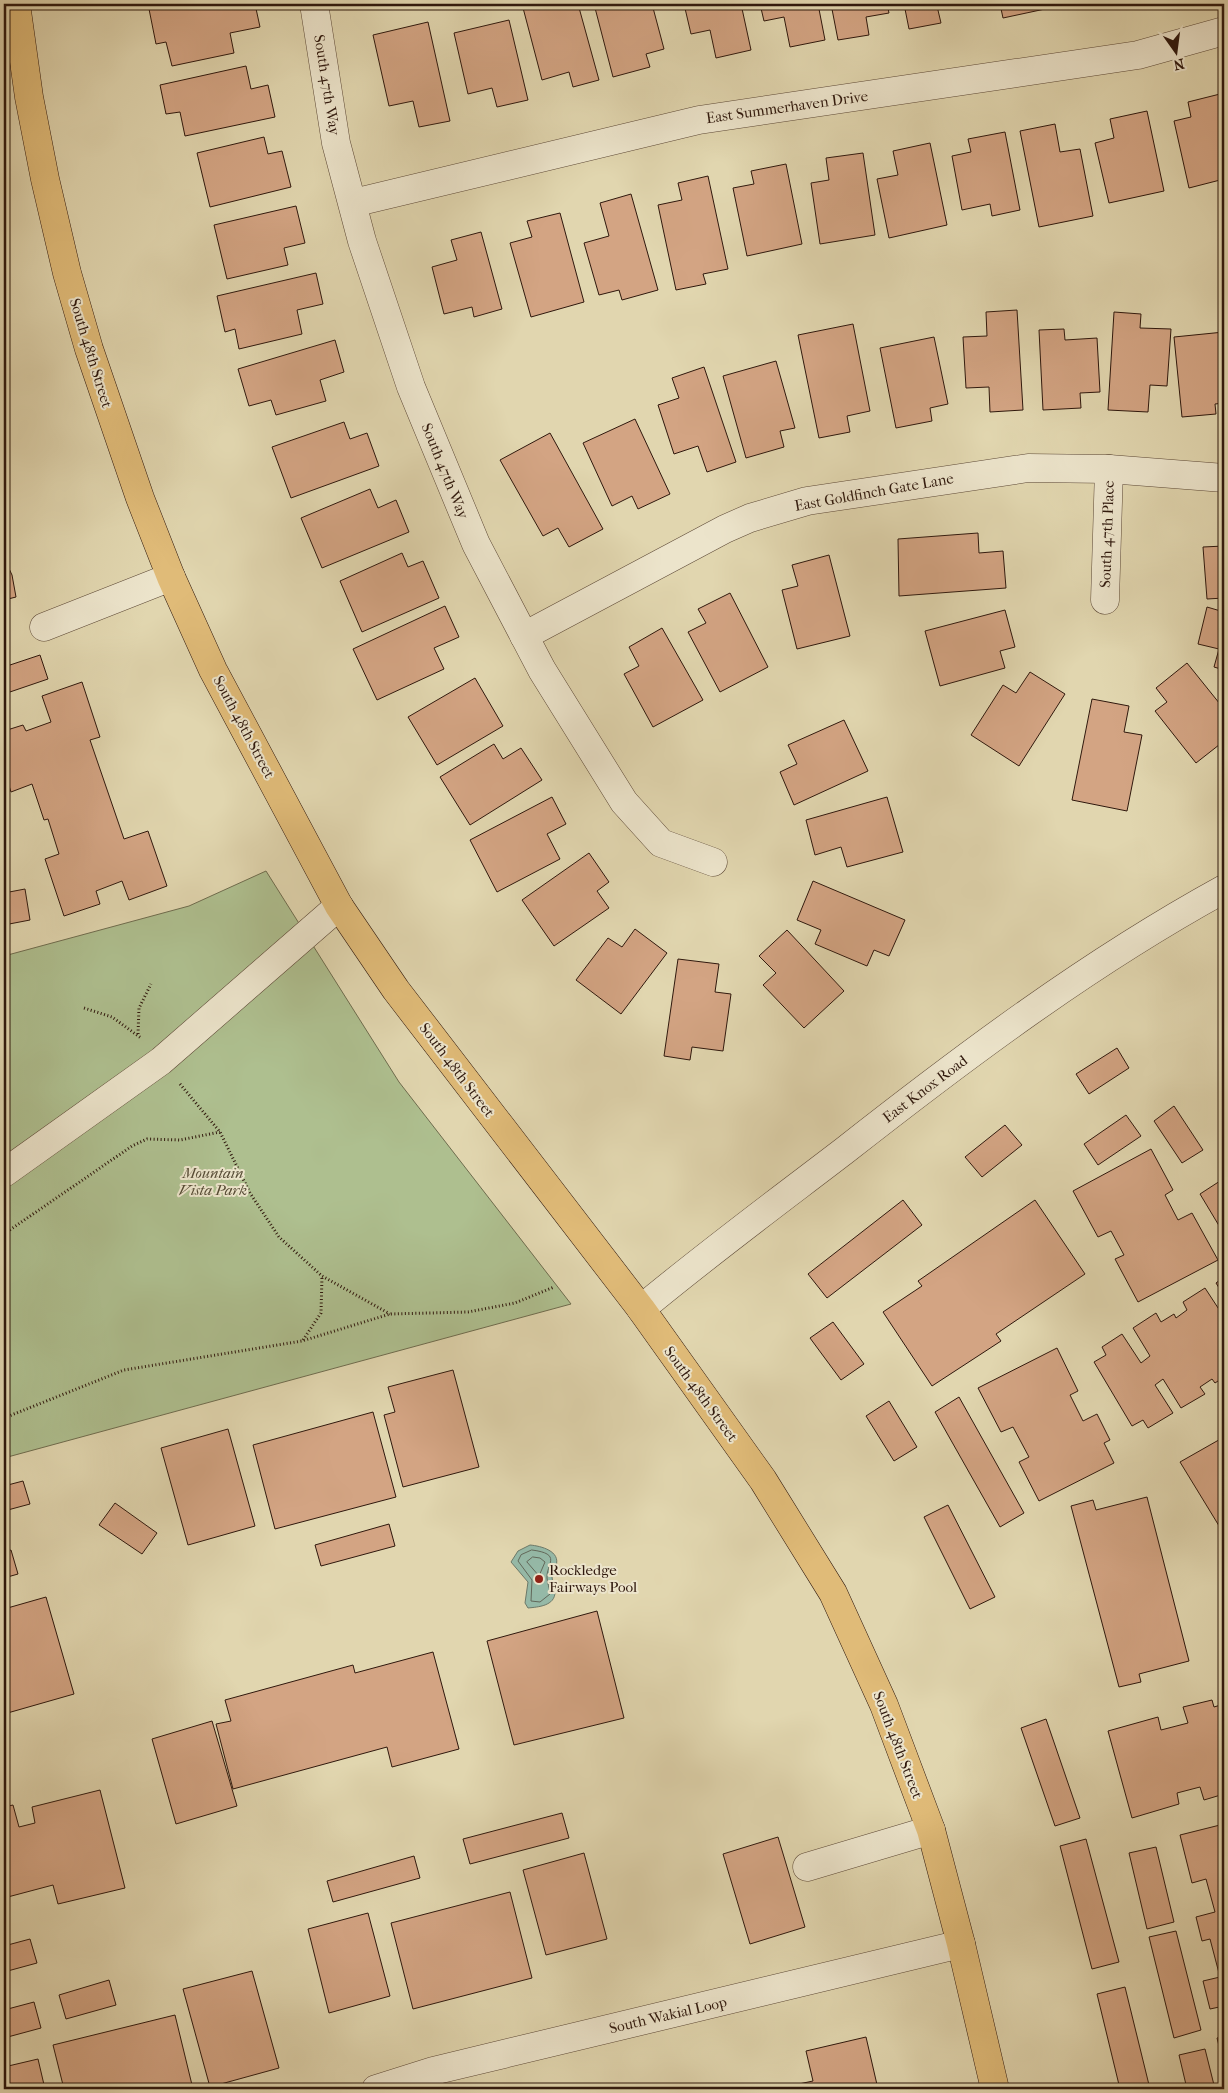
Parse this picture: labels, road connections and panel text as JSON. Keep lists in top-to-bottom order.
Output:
{
  "streets": {
    "main road": ["South 48th Street"],
    "street": [
      "South 47th Way",
      "East Summerhaven Drive",
      "East Goldfinch Gate Lane",
      "South 47th Place",
      "East Knox Road",
      "South Wakial Loop"
    ]
  },
  "crossings": [
    ["South 47th Way", "East Summerhaven Drive"],
    ["South 47th Way", "East Goldfinch Gate Lane"],
    ["South 48th Street", "East Knox Road"],
    ["South 48th Street", "South Wakial Loop"],
    ["East Goldfinch Gate Lane", "South 47th Place"]
  ],
  "parks": ["Mountain Vista Park"],
  "places": ["Rockledge Fairways Pool"],
  "north": "bottom"
}
